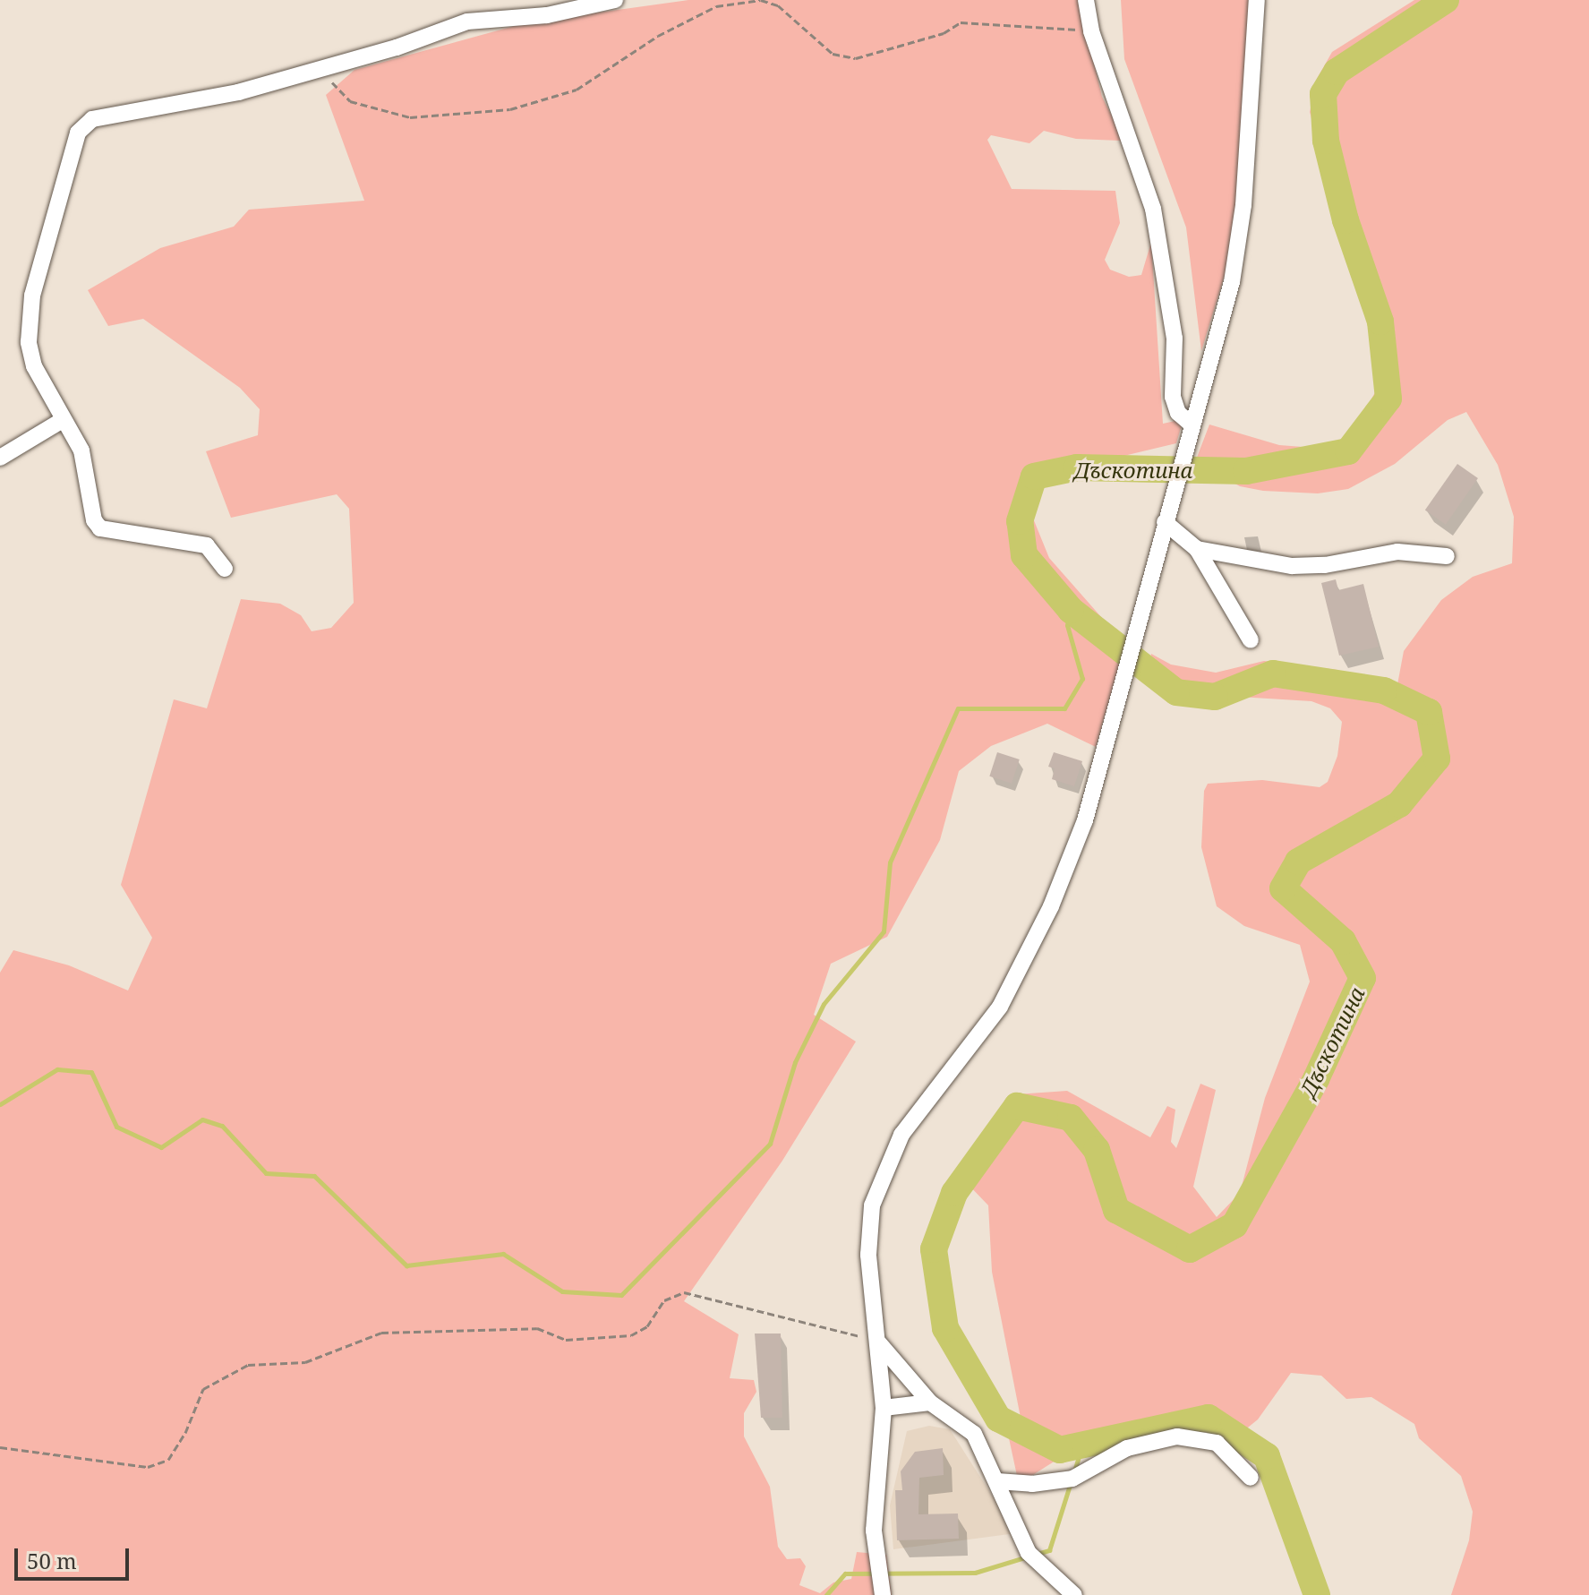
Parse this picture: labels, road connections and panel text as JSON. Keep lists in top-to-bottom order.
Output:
{
  "water": ["Дъскотина"],
  "scale_bar": "50 m"
}
